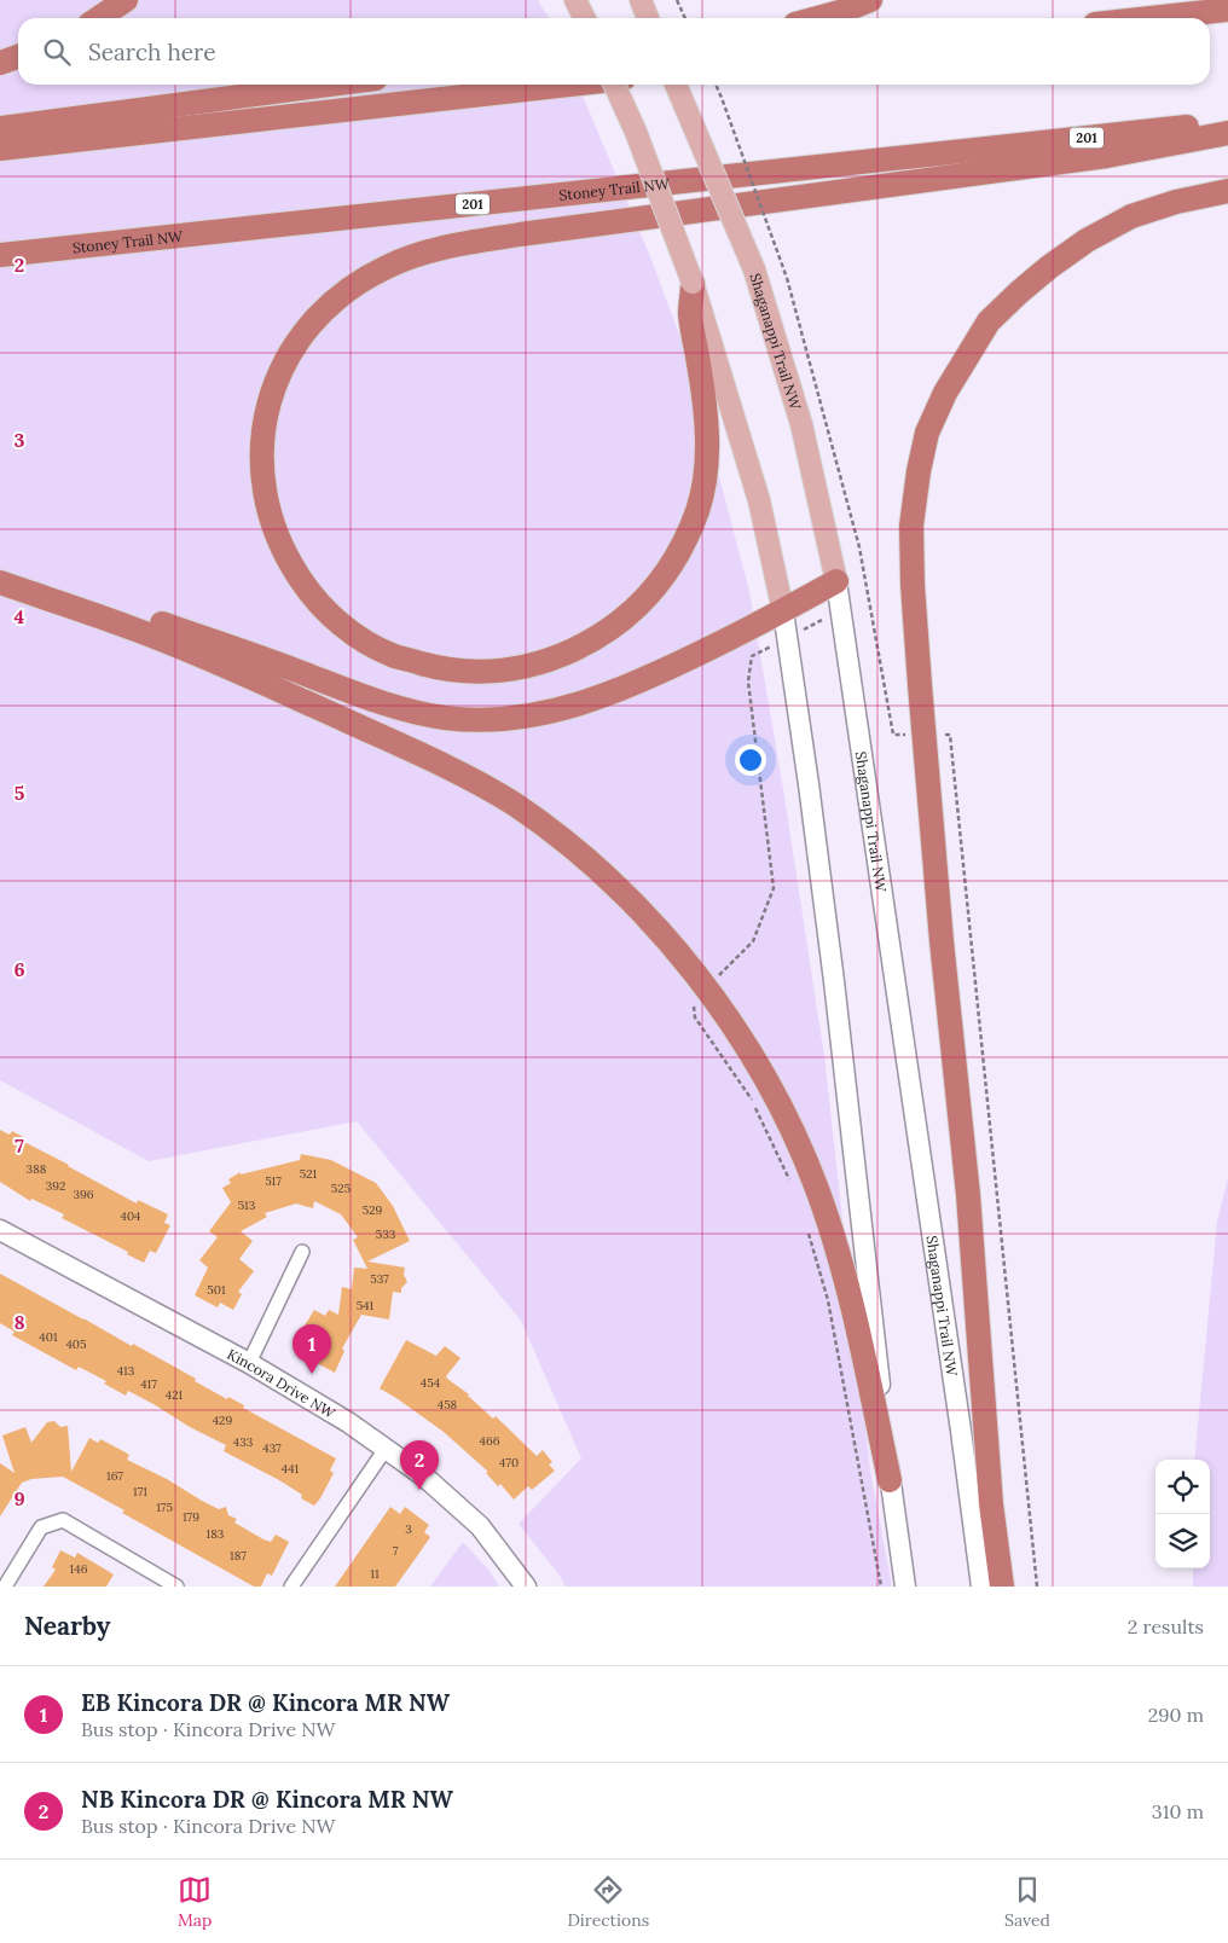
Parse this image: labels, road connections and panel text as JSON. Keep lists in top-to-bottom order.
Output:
{
  "streets": {
    "highway": ["201", "Stoney Trail NW"],
    "main road": ["Shaganappi Trail NW", "Kincora Drive NW"]
  },
  "house_numbers": [
    "388",
    "521",
    "517",
    "392",
    "525",
    "396",
    "513",
    "529",
    "404",
    "533",
    "537",
    "501",
    "541",
    "401",
    "405",
    "413",
    "454",
    "417",
    "421",
    "458",
    "429",
    "466",
    "433",
    "437",
    "470",
    "441",
    "167",
    "171",
    "175",
    "179",
    "3",
    "183",
    "7",
    "187",
    "146",
    "11"
  ],
  "page": {
    "search": "Search here",
    "pins": ["1", "2"],
    "heading": ["Nearby", "2 results"],
    "list": [
      {
        "mark": "1",
        "name": "EB Kincora DR @ Kincora MR NW",
        "note": "Bus stop · Kincora Drive NW",
        "value": "290 m"
      },
      {
        "mark": "2",
        "name": "NB Kincora DR @ Kincora MR NW",
        "note": "Bus stop · Kincora Drive NW",
        "value": "310 m"
      }
    ],
    "nav": ["Map", "Directions", "Saved"]
  },
  "grid": {
    "rows": [
      "2",
      "3",
      "4",
      "5",
      "6",
      "7",
      "8",
      "9"
    ]
  }
}
